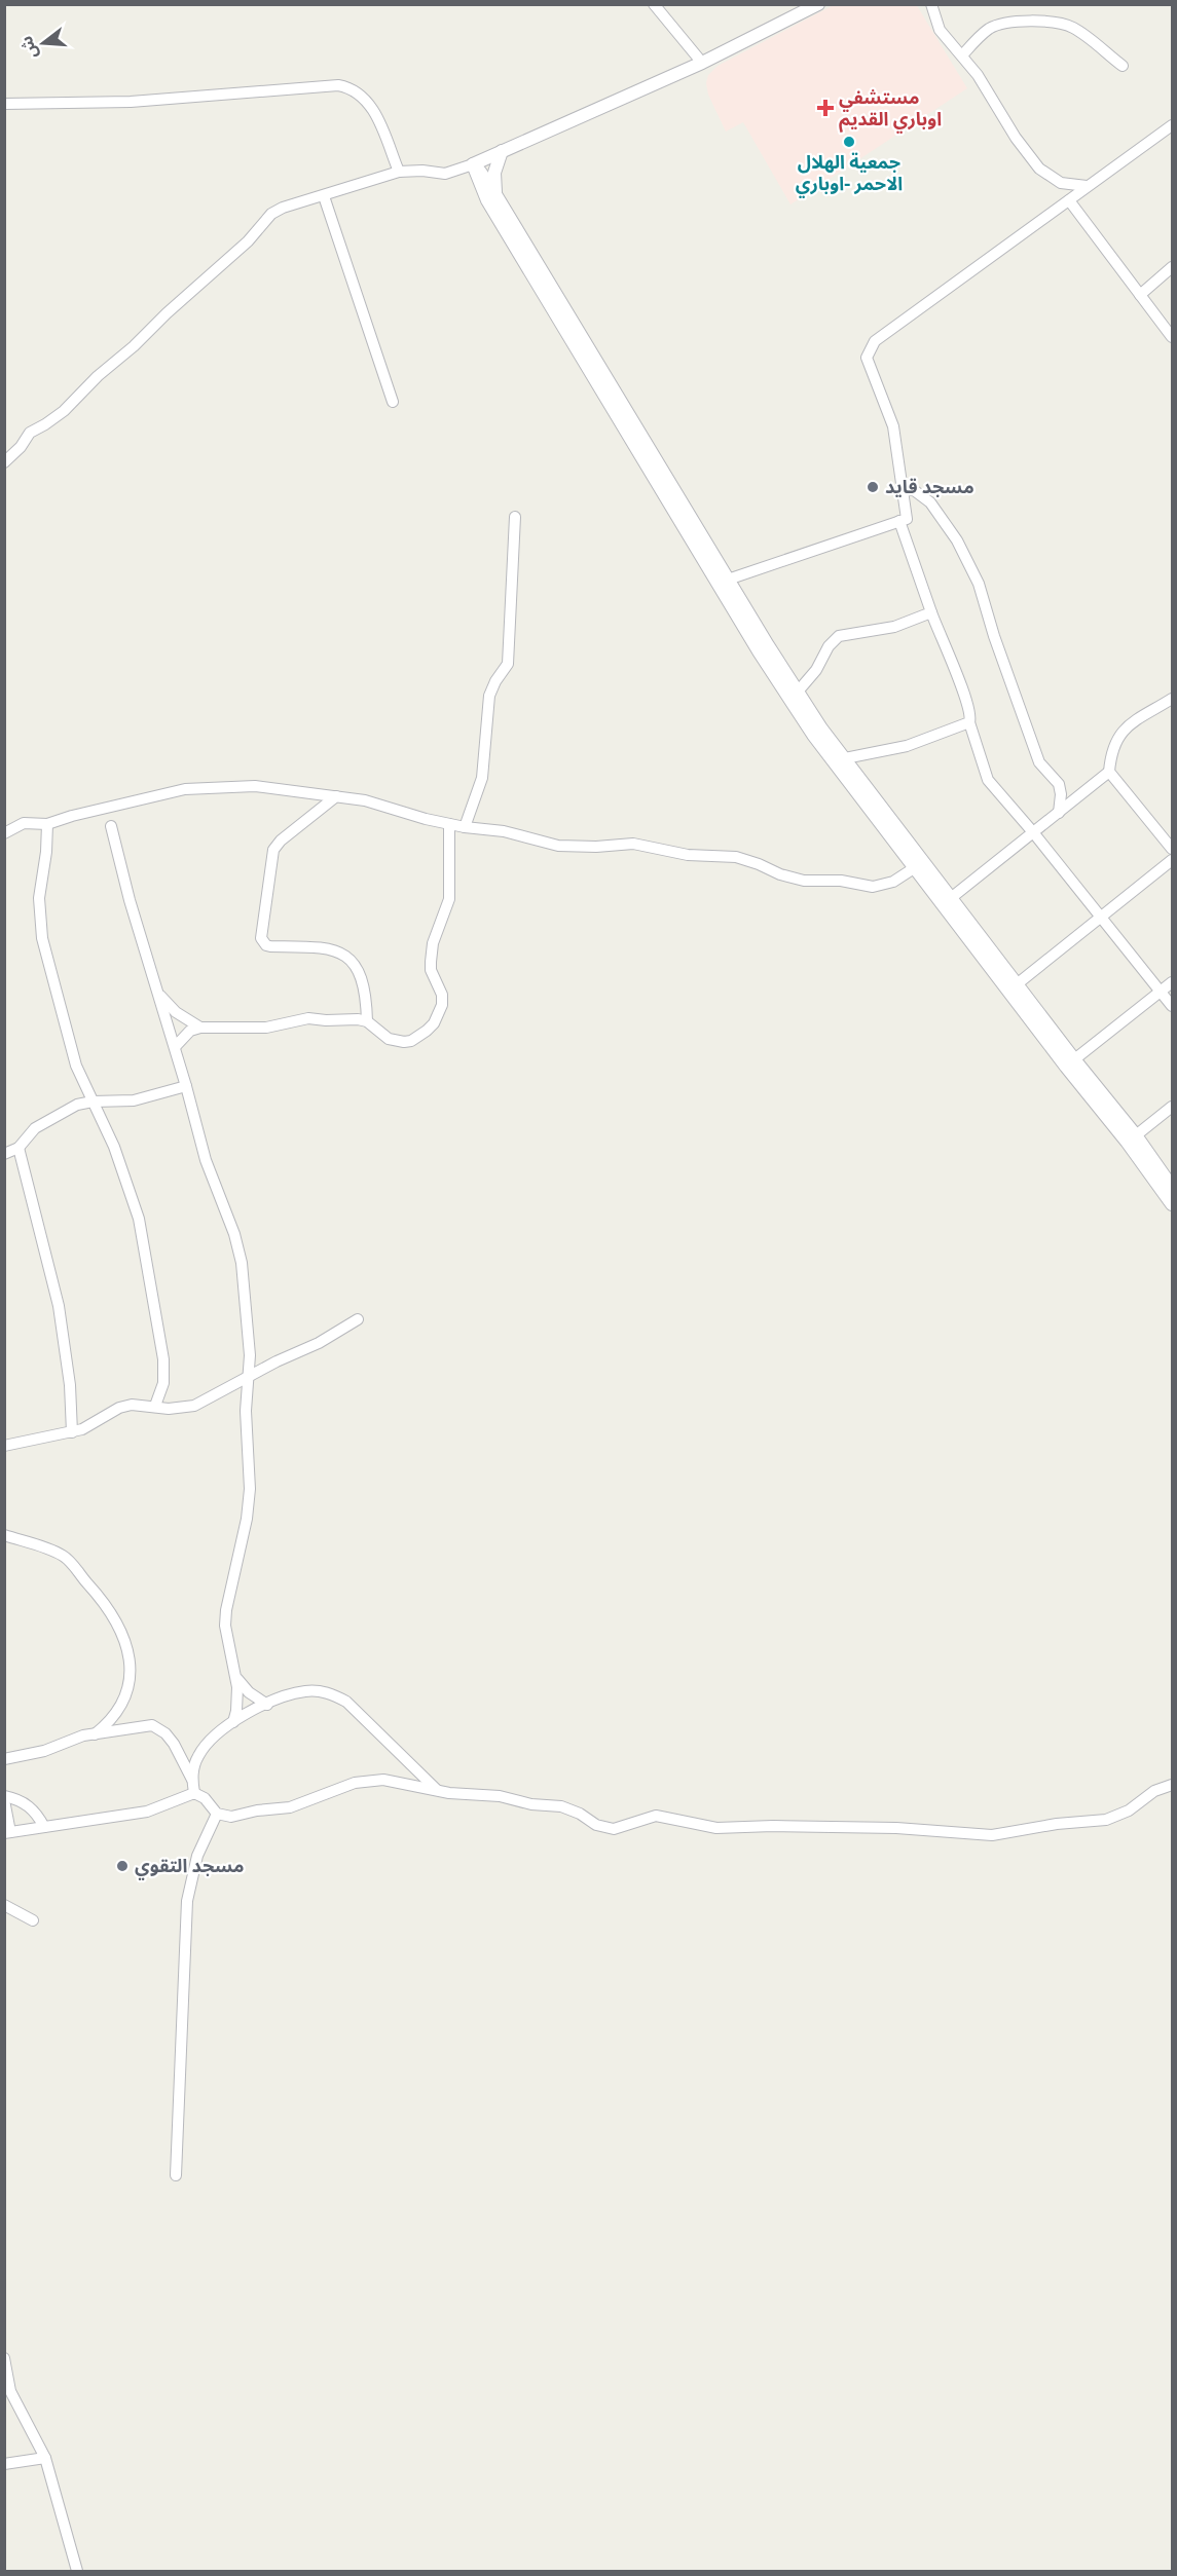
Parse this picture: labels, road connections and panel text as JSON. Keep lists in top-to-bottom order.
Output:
{
  "places": {
    "health": ["مستشفي اوباري القديم"],
    "other": ["جمعية الهلال الاحمر -اوباري", "مسجد قايد", "مسجد التقوي"]
  },
  "north": "left"
}
